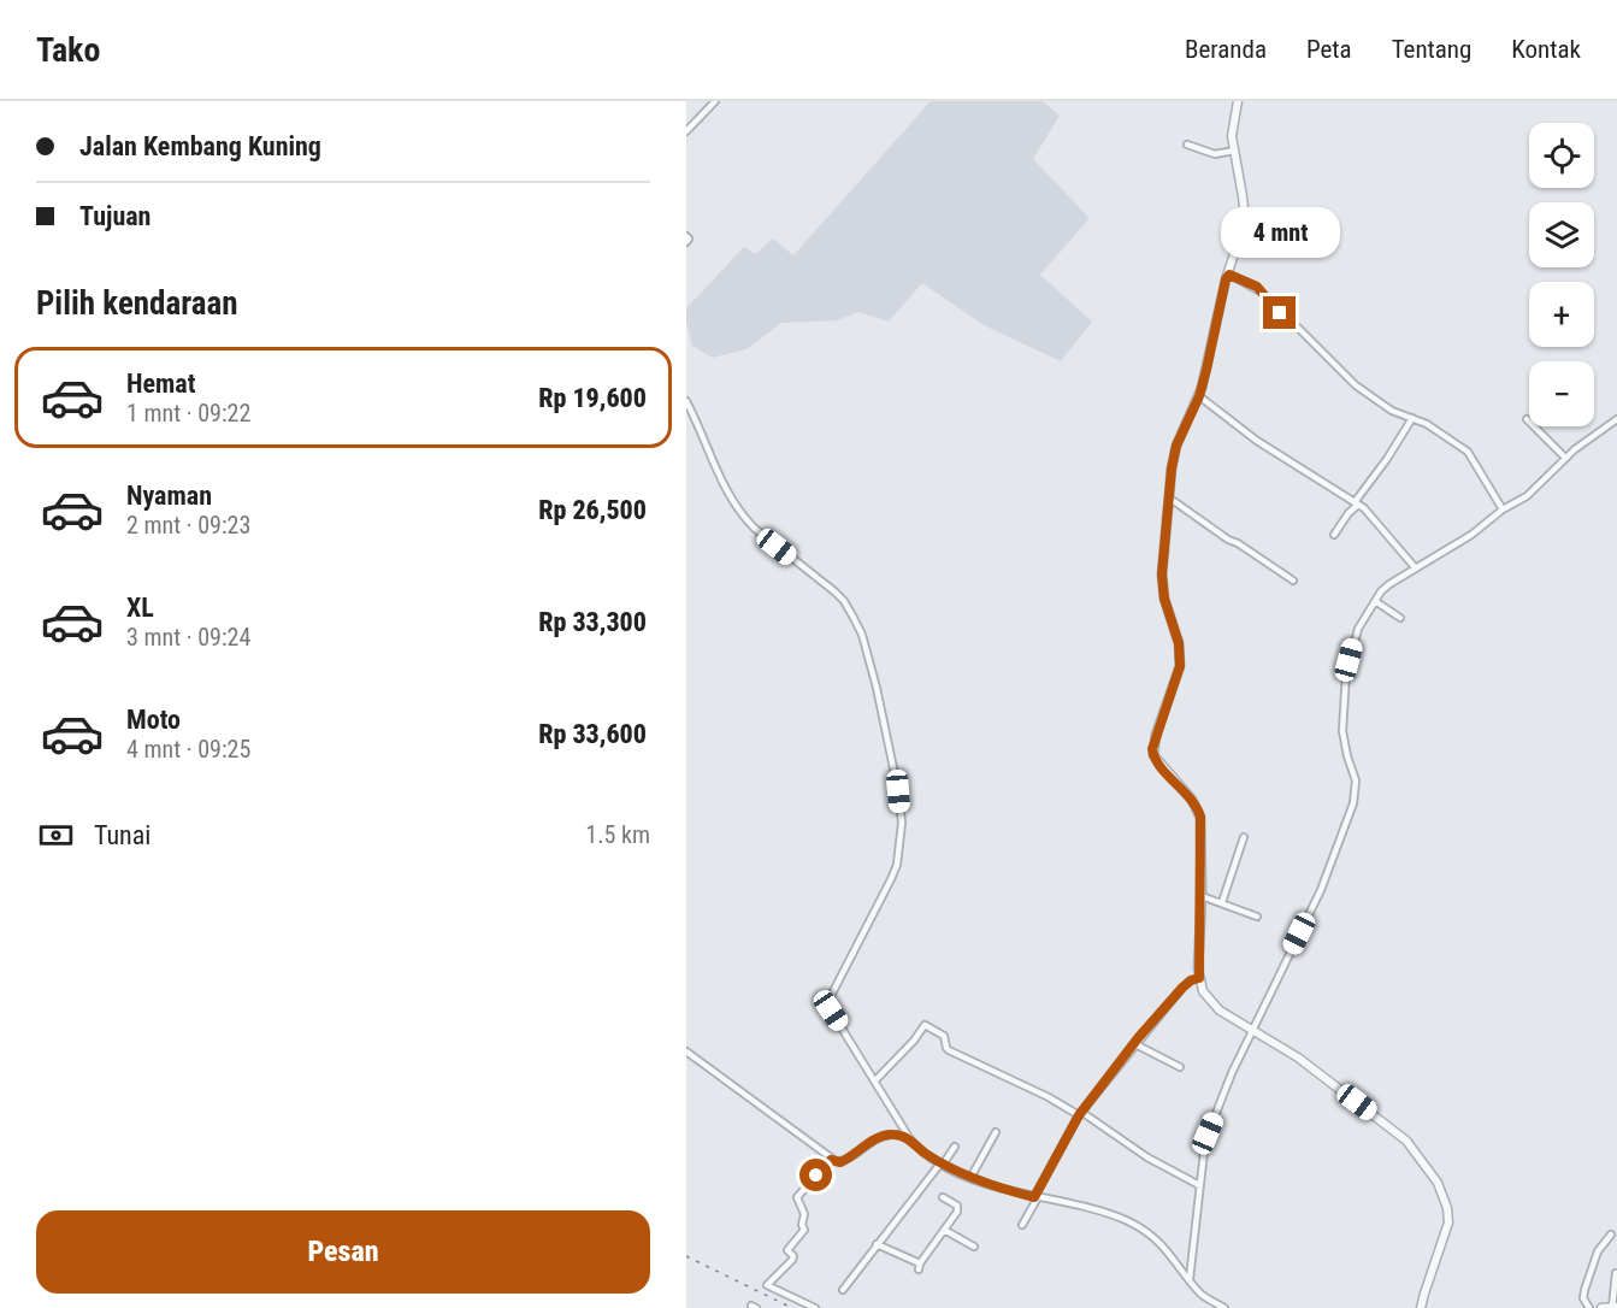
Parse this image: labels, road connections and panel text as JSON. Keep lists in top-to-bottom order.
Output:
{
  "page": {
    "header": "Tako",
    "nav": [
      "Beranda",
      "Peta",
      "Tentang",
      "Kontak"
    ],
    "banner": ["Jalan Kembang Kuning", "Tujuan"],
    "map_buttons": ["+", "−"],
    "bubble": "4 mnt",
    "heading": "Pilih kendaraan",
    "list": [
      {
        "name": "Hemat",
        "note": "1 mnt · 09:22",
        "value": "Rp 19,600"
      },
      {
        "name": "Nyaman",
        "note": "2 mnt · 09:23",
        "value": "Rp 26,500"
      },
      {
        "name": "XL",
        "note": "3 mnt · 09:24",
        "value": "Rp 33,300"
      },
      {
        "name": "Moto",
        "note": "4 mnt · 09:25",
        "value": "Rp 33,600"
      }
    ],
    "pay": ["Tunai", "1.5 km"],
    "buttons": "Pesan"
  }
}
